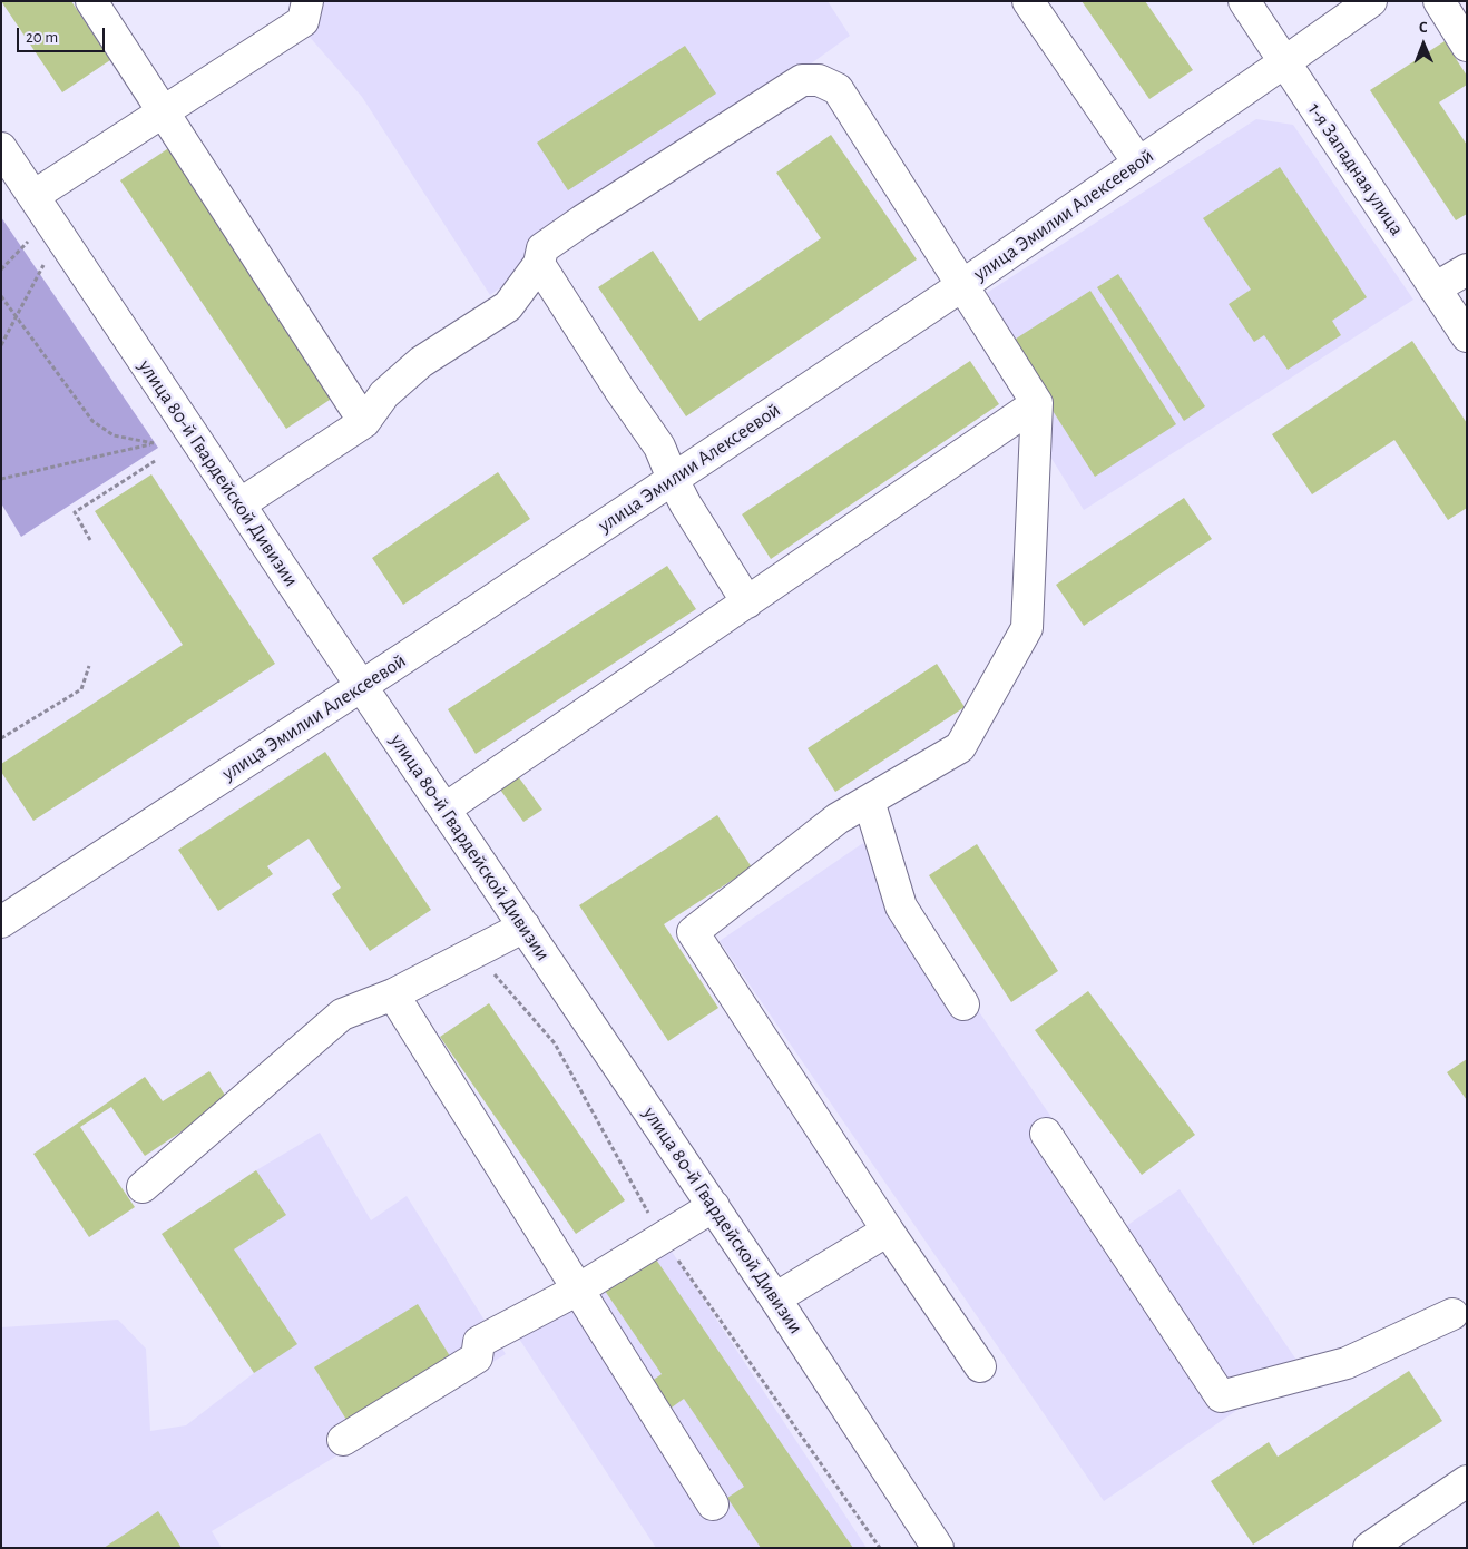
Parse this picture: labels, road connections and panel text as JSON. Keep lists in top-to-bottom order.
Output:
{
  "streets": {
    "street": ["1-я Западная улица", "улица Эмилии Алексеевой", "улица 80-й Гвардейской Дивизии"]
  },
  "crossings": [
    ["1-я Западная улица", "улица Эмилии Алексеевой"],
    ["улица Эмилии Алексеевой", "улица 80-й Гвардейской Дивизии"]
  ],
  "scale_bar": "20 m",
  "north": "top"
}
